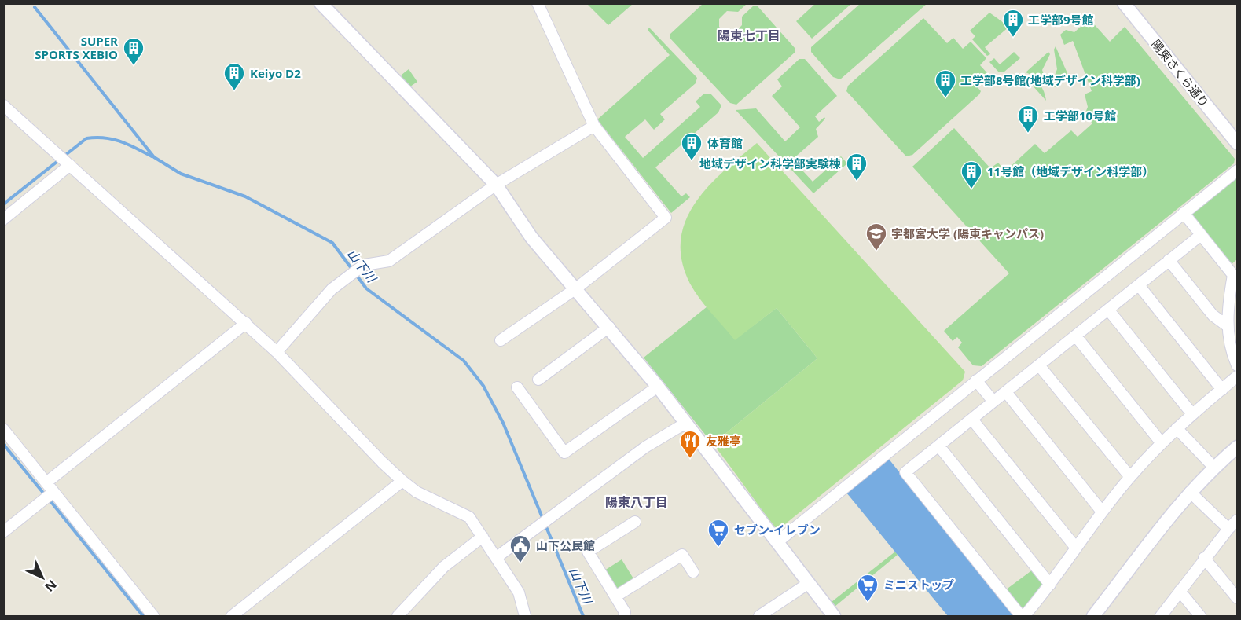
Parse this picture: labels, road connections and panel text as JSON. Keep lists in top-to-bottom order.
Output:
{
  "streets": {
    "street": ["陽東さくら通り"]
  },
  "districts": ["陽東七丁目", "陽東八丁目"],
  "water": ["山下川"],
  "places": {
    "building": [
      "工学部9号館",
      "SUPER SPORTS XEBIO",
      "Keiyo D2",
      "工学部8号館(地域デザイン科学部)",
      "工学部10号館",
      "体育館",
      "地域デザイン科学部実験棟",
      "11号館（地域デザイン科学部）"
    ],
    "school or university": ["宇都宮大学 (陽東キャンパス)"],
    "restaurant": ["友雅亭"],
    "supermarket": ["セブン-イレブン", "ミニストップ"],
    "public building": ["山下公民館"]
  },
  "north": "bottom right"
}
